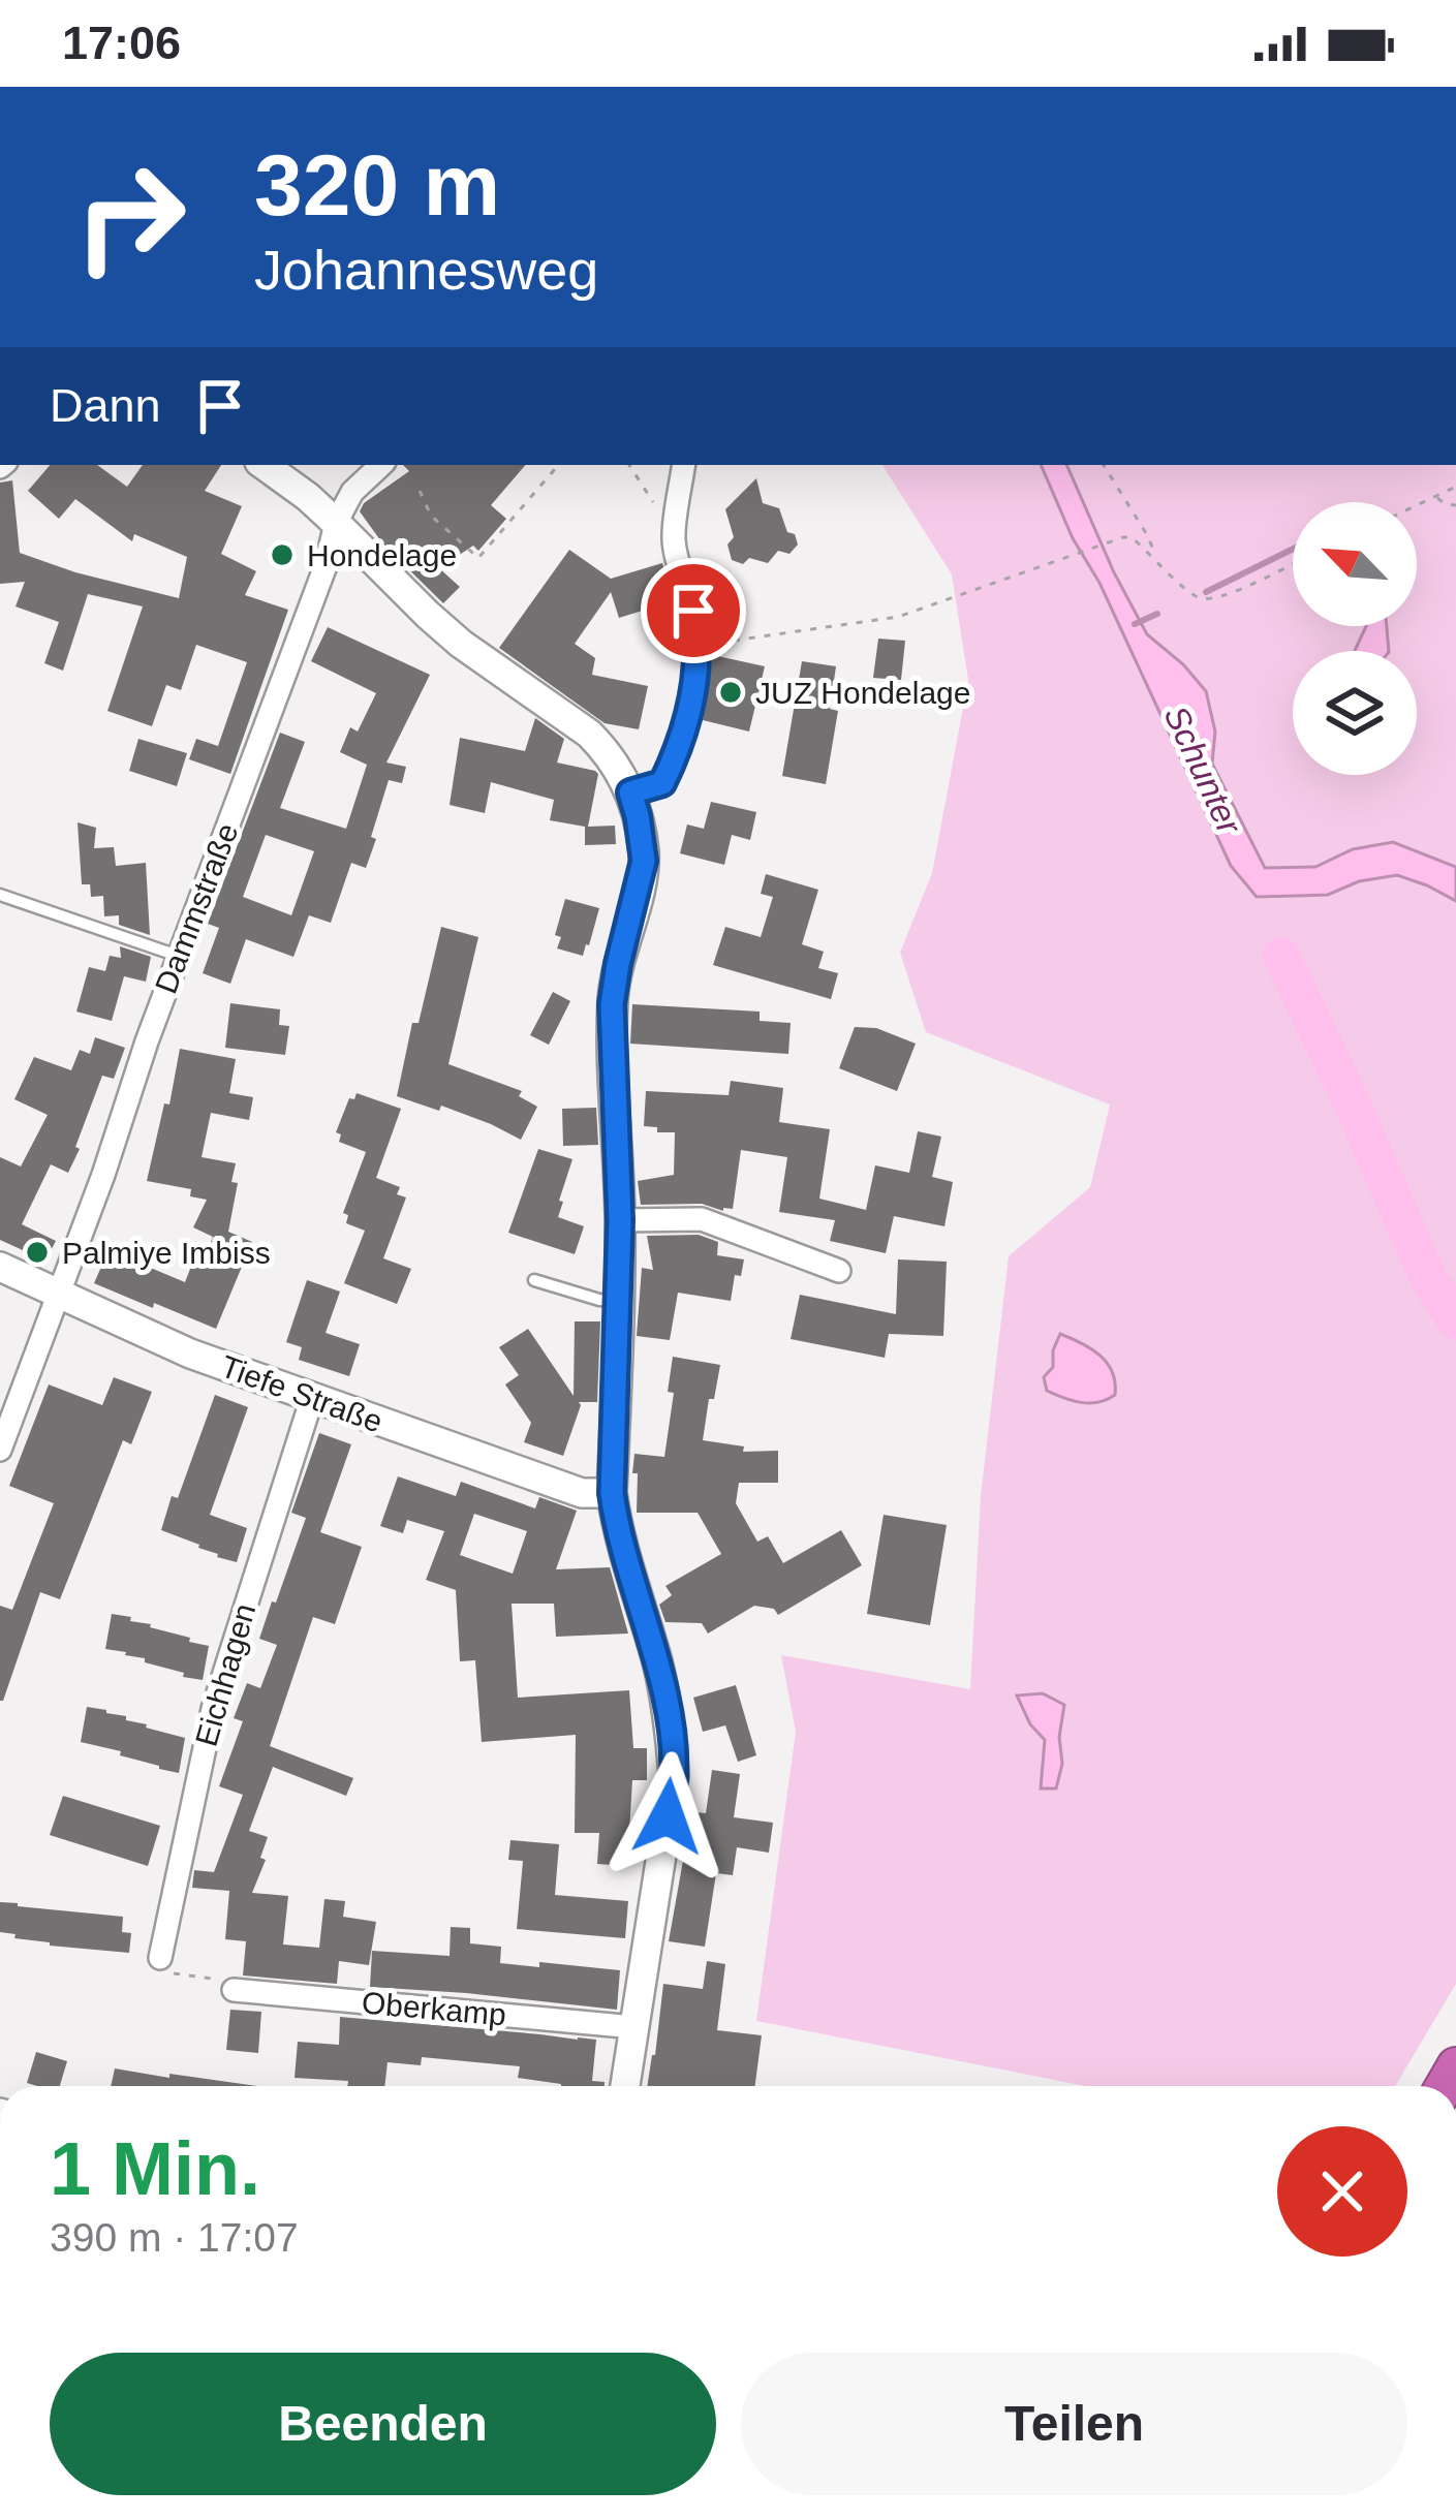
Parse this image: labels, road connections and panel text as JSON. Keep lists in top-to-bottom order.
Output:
{
  "streets": {
    "main road": ["Tiefe Straße"],
    "street": ["Dammstraße", "Eichhagen", "Oberkamp"]
  },
  "crossings": [
    ["Dammstraße", "Tiefe Straße"],
    ["Tiefe Straße", "Eichhagen"]
  ],
  "water": ["Schunter"],
  "places": ["Hondelage", "JUZ Hondelage", "Palmiye Imbiss"],
  "north": "top left",
  "page": {
    "status": "17:06",
    "turn": ["320 m", "Johannesweg"],
    "then": "Dann",
    "heading": ["1 Min.", "390 m · 17:07"],
    "buttons": ["Beenden", "Teilen"]
  }
}
